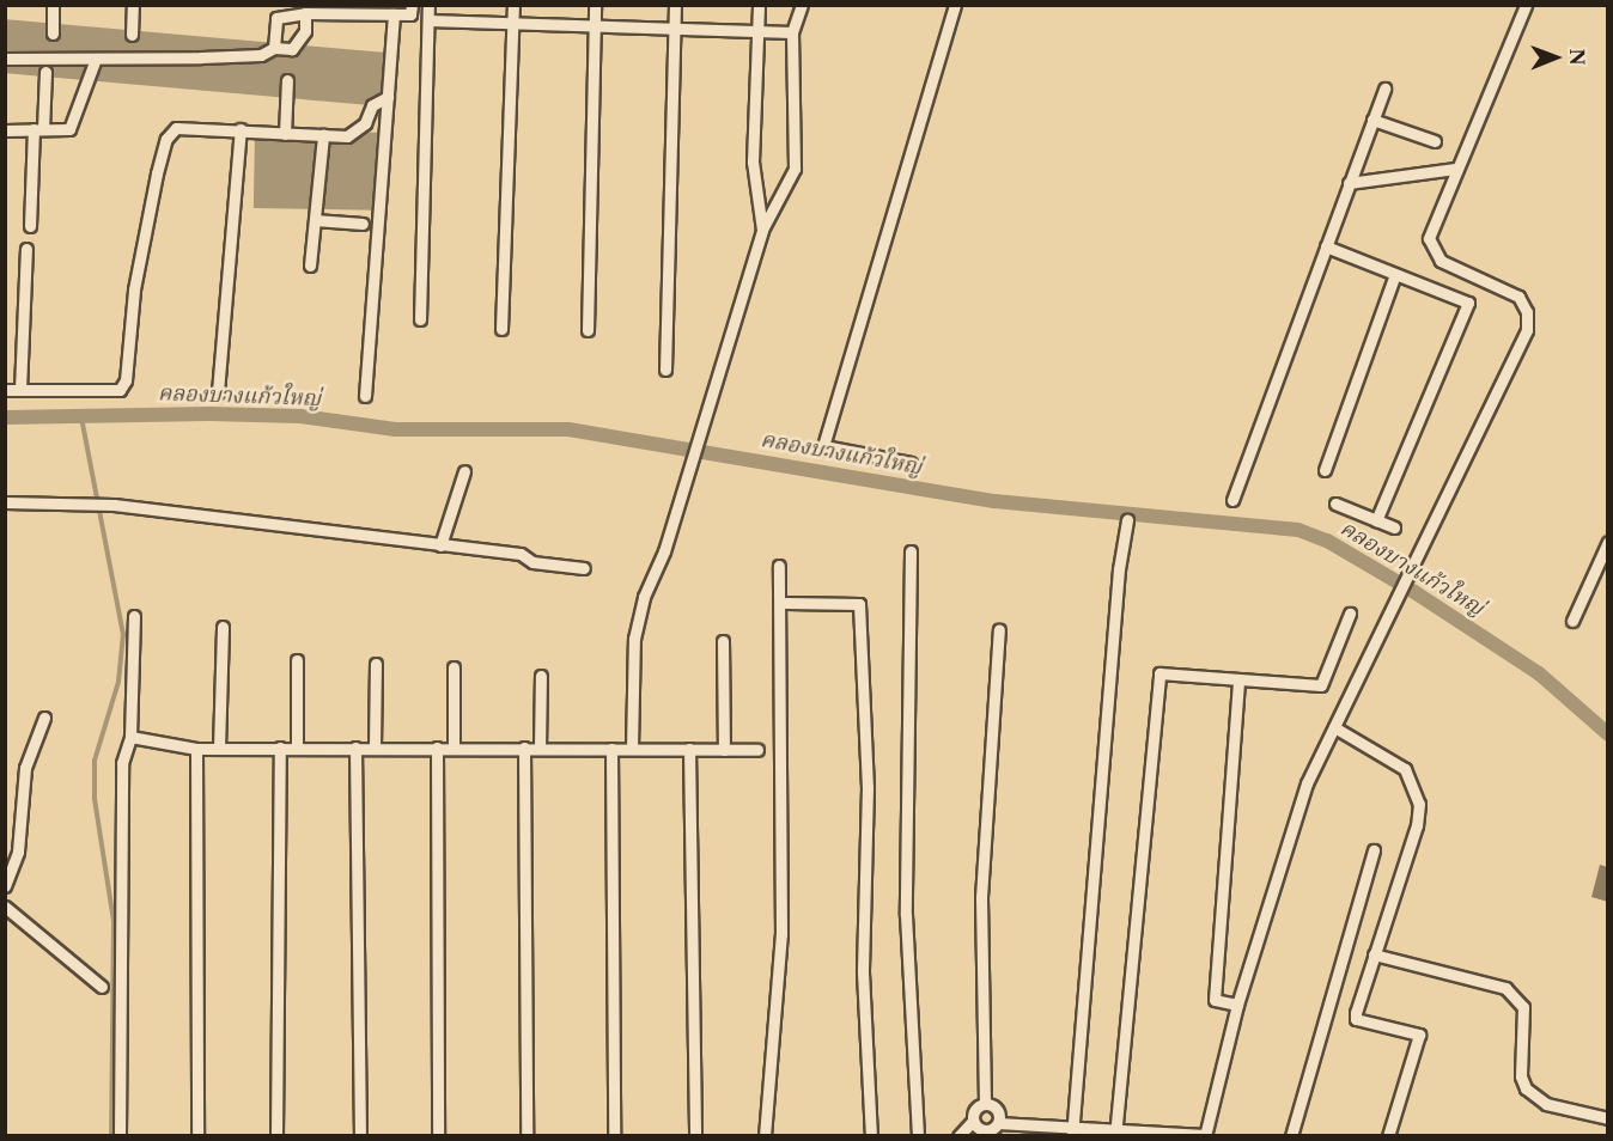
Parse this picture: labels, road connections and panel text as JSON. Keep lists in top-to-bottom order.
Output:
{
  "water": ["คลองบางแก้วใหญ่"],
  "north": "right"
}
